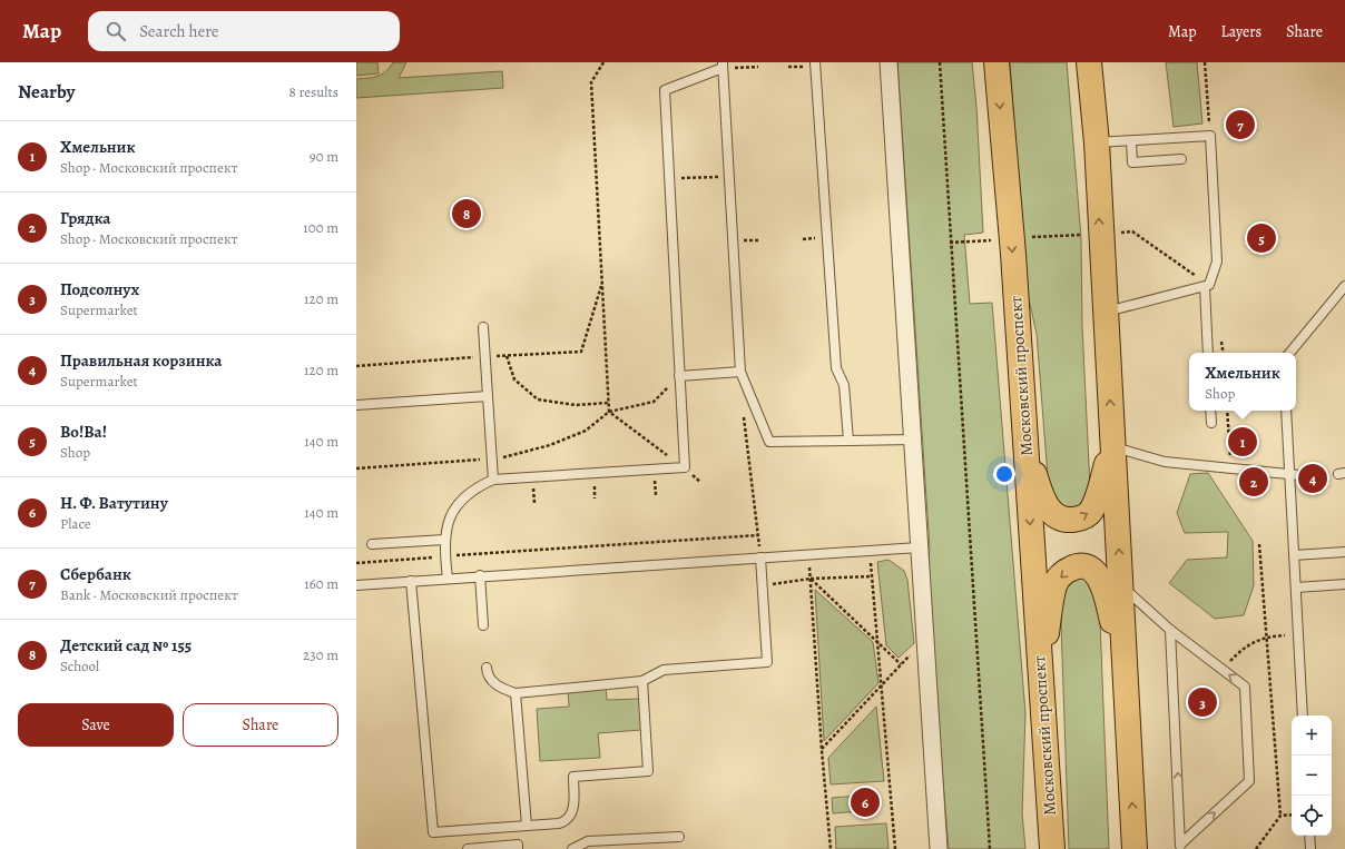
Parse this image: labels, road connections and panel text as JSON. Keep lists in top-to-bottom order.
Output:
{
  "streets": {
    "main road": ["Московский проспект"]
  },
  "page": {
    "header": "Map",
    "search": "Search here",
    "nav": ["Map", "Layers", "Share"],
    "heading": ["Nearby", "8 results"],
    "pins": [
      "7",
      "8",
      "5",
      "1",
      "4",
      "2",
      "3",
      "6"
    ],
    "list": [
      {
        "mark": "1",
        "name": "Хмельник",
        "note": "Shop · Московский проспект",
        "value": "90 m"
      },
      {
        "mark": "2",
        "name": "Грядка",
        "note": "Shop · Московский проспект",
        "value": "100 m"
      },
      {
        "mark": "3",
        "name": "Подсолнух",
        "note": "Supermarket",
        "value": "120 m"
      },
      {
        "mark": "4",
        "name": "Правильная корзинка",
        "note": "Supermarket",
        "value": "120 m"
      },
      {
        "mark": "5",
        "name": "Во!Ва!",
        "note": "Shop",
        "value": "140 m"
      },
      {
        "mark": "6",
        "name": "Н. Ф. Ватутину",
        "note": "Place",
        "value": "140 m"
      },
      {
        "mark": "7",
        "name": "Сбербанк",
        "note": "Bank · Московский проспект",
        "value": "160 m"
      },
      {
        "mark": "8",
        "name": "Детский сад № 155",
        "note": "School",
        "value": "230 m"
      }
    ],
    "popup": ["Хмельник", "Shop"],
    "buttons": ["Save", "Share"],
    "map_buttons": ["+", "−"]
  }
}
